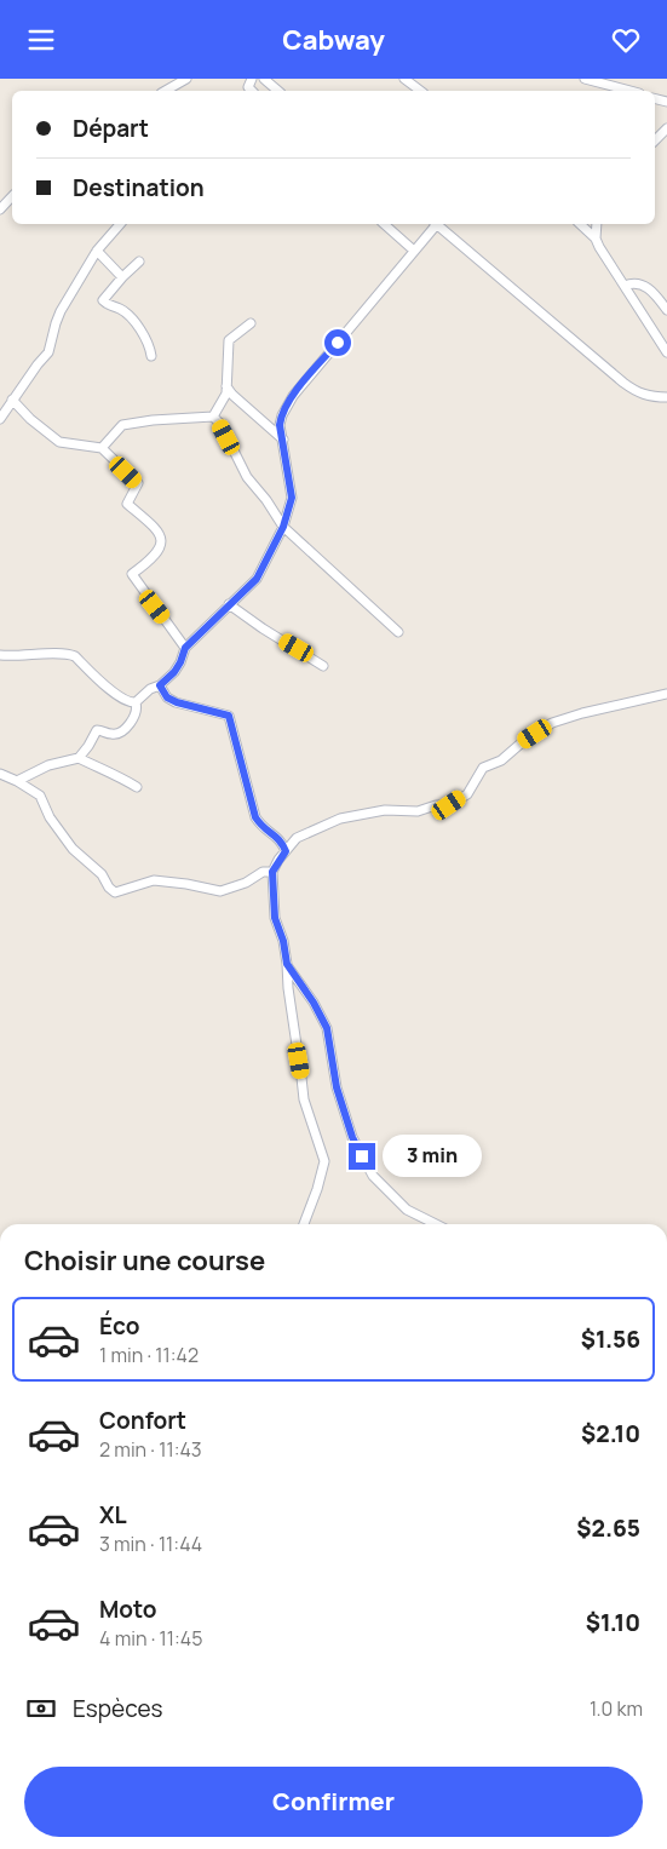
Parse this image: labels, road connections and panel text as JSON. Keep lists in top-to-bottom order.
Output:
{
  "page": {
    "header": "Cabway",
    "banner": ["Départ", "Destination"],
    "bubble": "3 min",
    "heading": "Choisir une course",
    "list": [
      {
        "name": "Éco",
        "note": "1 min · 11:42",
        "value": "$1.56"
      },
      {
        "name": "Confort",
        "note": "2 min · 11:43",
        "value": "$2.10"
      },
      {
        "name": "XL",
        "note": "3 min · 11:44",
        "value": "$2.65"
      },
      {
        "name": "Moto",
        "note": "4 min · 11:45",
        "value": "$1.10"
      }
    ],
    "pay": ["Espèces", "1.0 km"],
    "buttons": "Confirmer"
  }
}
